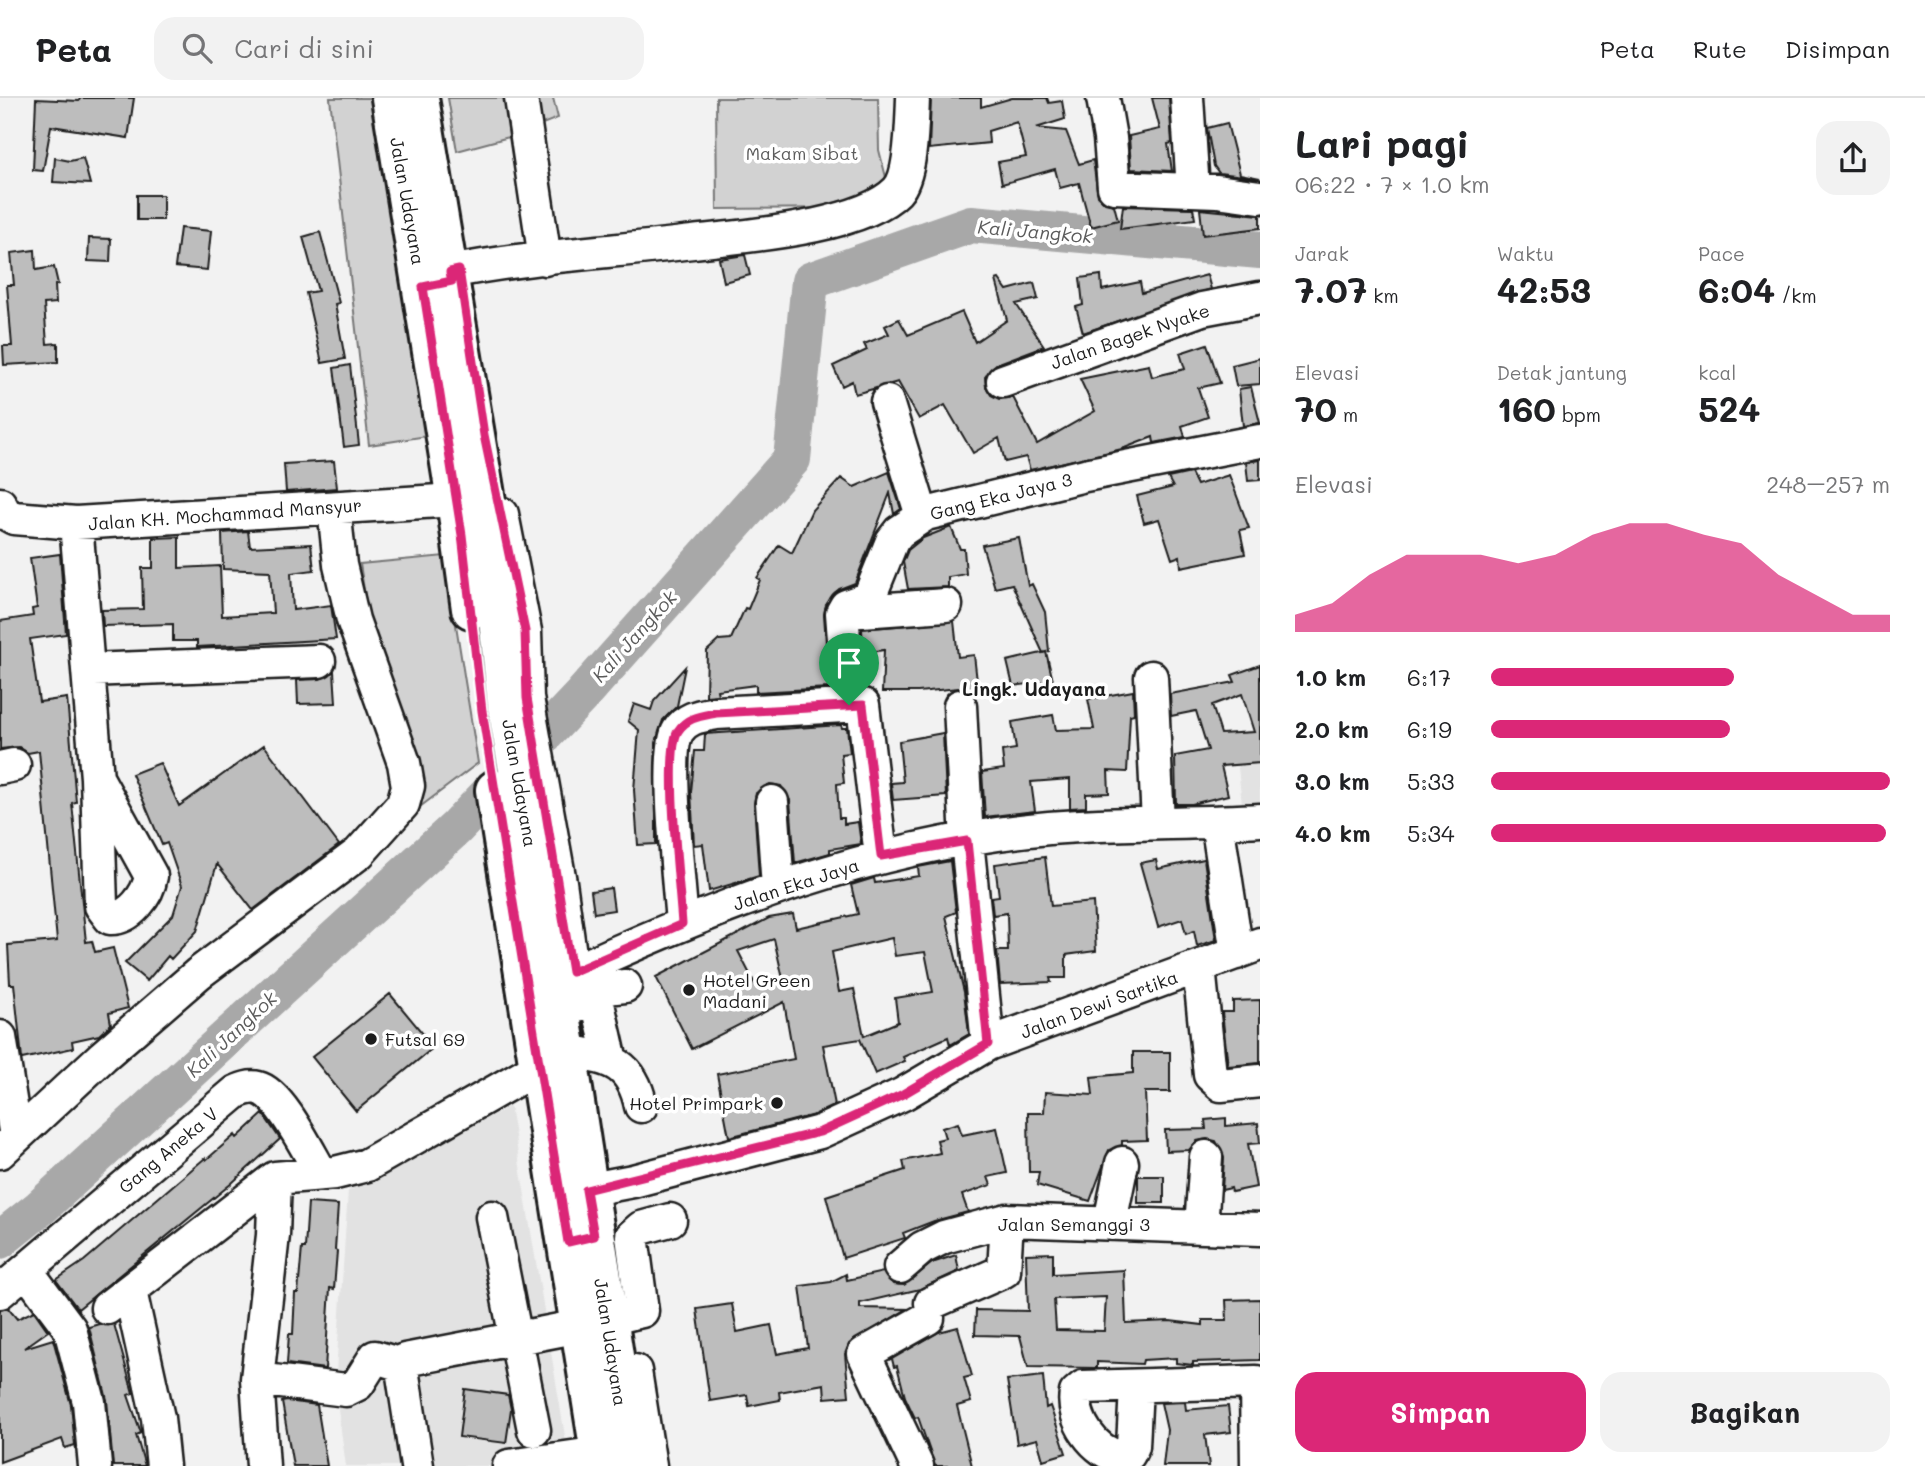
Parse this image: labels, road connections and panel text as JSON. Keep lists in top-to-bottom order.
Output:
{
  "streets": {
    "main road": ["Jalan Udayana"],
    "street": [
      "Jalan Bagek Nyake",
      "Gang Eka Jaya 3",
      "Jalan KH. Mochammad Mansyur",
      "Jalan Eka Jaya",
      "Jalan Dewi Sartika",
      "Gang Aneka V",
      "Jalan Semanggi 3"
    ]
  },
  "crossings": [
    ["Jalan Udayana", "Jalan KH. Mochammad Mansyur"],
    ["Jalan Udayana", "Jalan Eka Jaya"],
    ["Jalan Udayana", "Jalan Dewi Sartika"]
  ],
  "districts": ["Lingk. Udayana"],
  "water": ["Kali Jangkok"],
  "parks": ["Makam Sibat"],
  "places": ["Hotel Green Madani", "Futsal 69", "Hotel Primpark"],
  "page": {
    "header": "Peta",
    "search": "Cari di sini",
    "nav": ["Peta", "Rute", "Disimpan"],
    "heading": ["Lari pagi", "06:22 · 7 × 1.0 km"],
    "stats": [
      ["Jarak", "7.07 km"],
      ["Waktu", "42:53"],
      ["Pace", "6:04 /km"],
      ["Elevasi", "70 m"],
      ["Detak jantung", "160 bpm"],
      ["kcal", "524"]
    ],
    "chart": ["Elevasi", "248–257 m"],
    "list": [
      {
        "name": "1.0 km",
        "note": "6:17"
      },
      {
        "name": "2.0 km",
        "note": "6:19"
      },
      {
        "name": "3.0 km",
        "note": "5:33"
      },
      {
        "name": "4.0 km",
        "note": "5:34"
      }
    ],
    "buttons": ["Simpan", "Bagikan"]
  }
}
